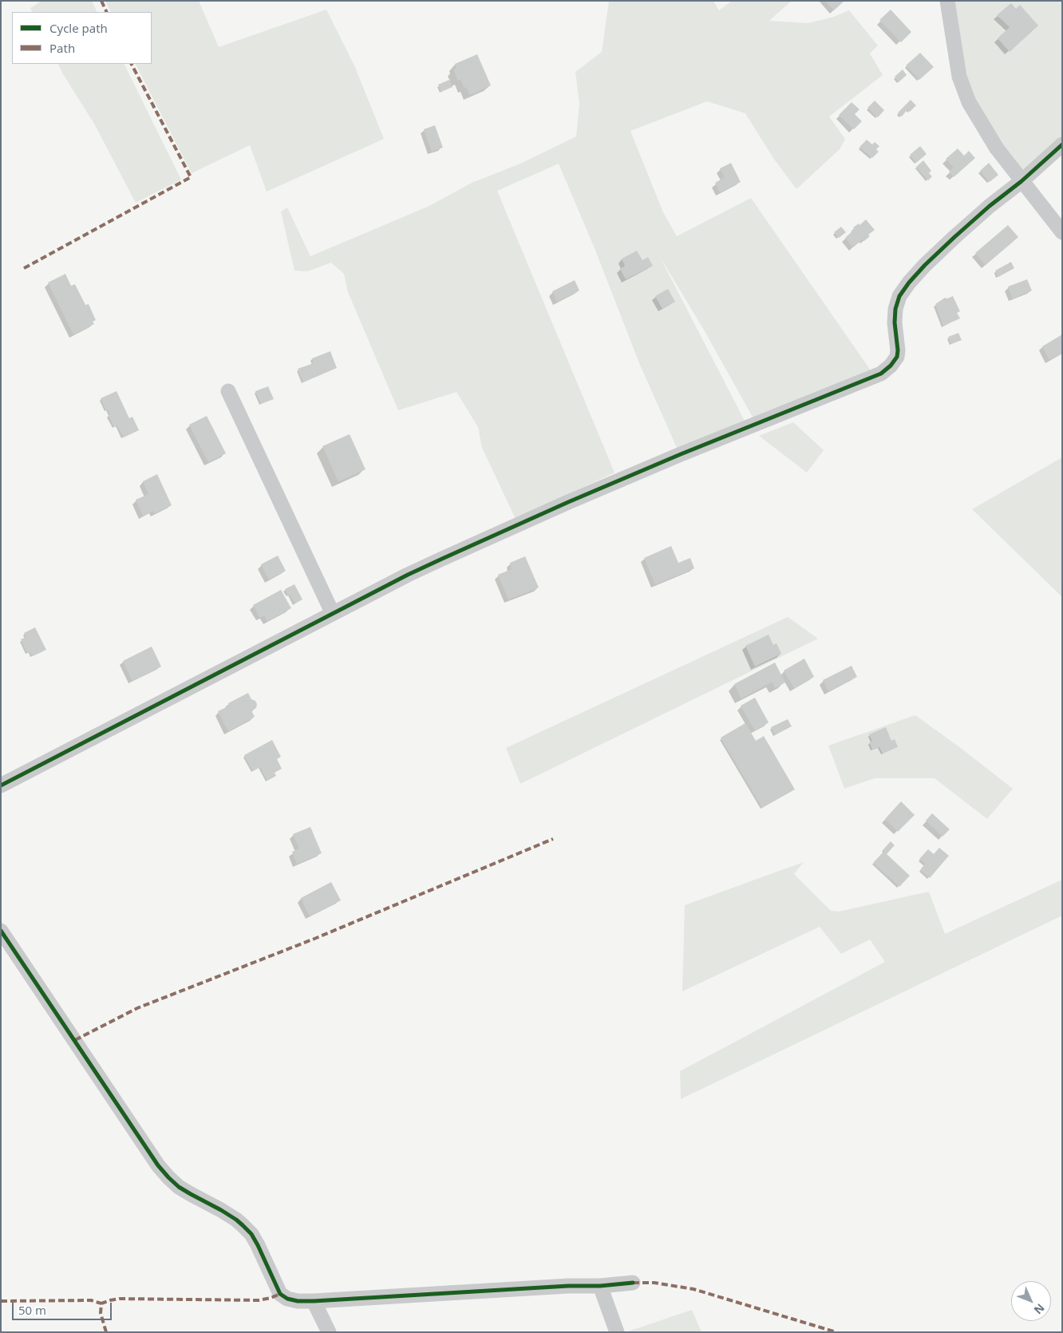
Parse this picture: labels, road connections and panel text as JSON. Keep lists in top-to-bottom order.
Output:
{
  "legend": ["Cycle path", "Path"],
  "scale_bar": "50 m",
  "north": "bottom right"
}
